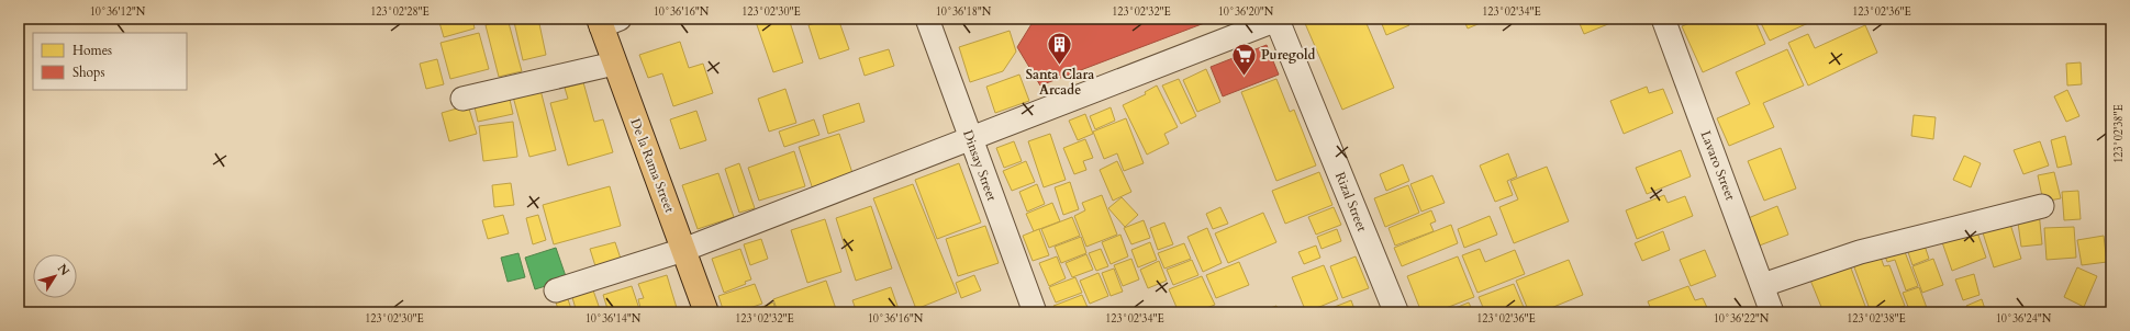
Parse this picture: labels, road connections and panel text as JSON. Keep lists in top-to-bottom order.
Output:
{
  "streets": {
    "highway": ["De la Rama Street"],
    "street": ["Dinsay Street", "Lavaro Street", "Rizal Street"]
  },
  "places": {
    "building": ["Santa Clara Arcade"],
    "supermarket": ["Puregold"]
  },
  "legend": ["Homes", "Shops"],
  "north": "top right",
  "coordinates": [
    "10°36'12\"N",
    "123°02'28\"E",
    "10°36'16\"N",
    "123°02'30\"E",
    "10°36'18\"N",
    "123°02'32\"E",
    "10°36'20\"N",
    "123°02'34\"E",
    "123°02'36\"E",
    "123°02'38\"E",
    "10°36'14\"N",
    "10°36'22\"N",
    "10°36'24\"N"
  ]
}
